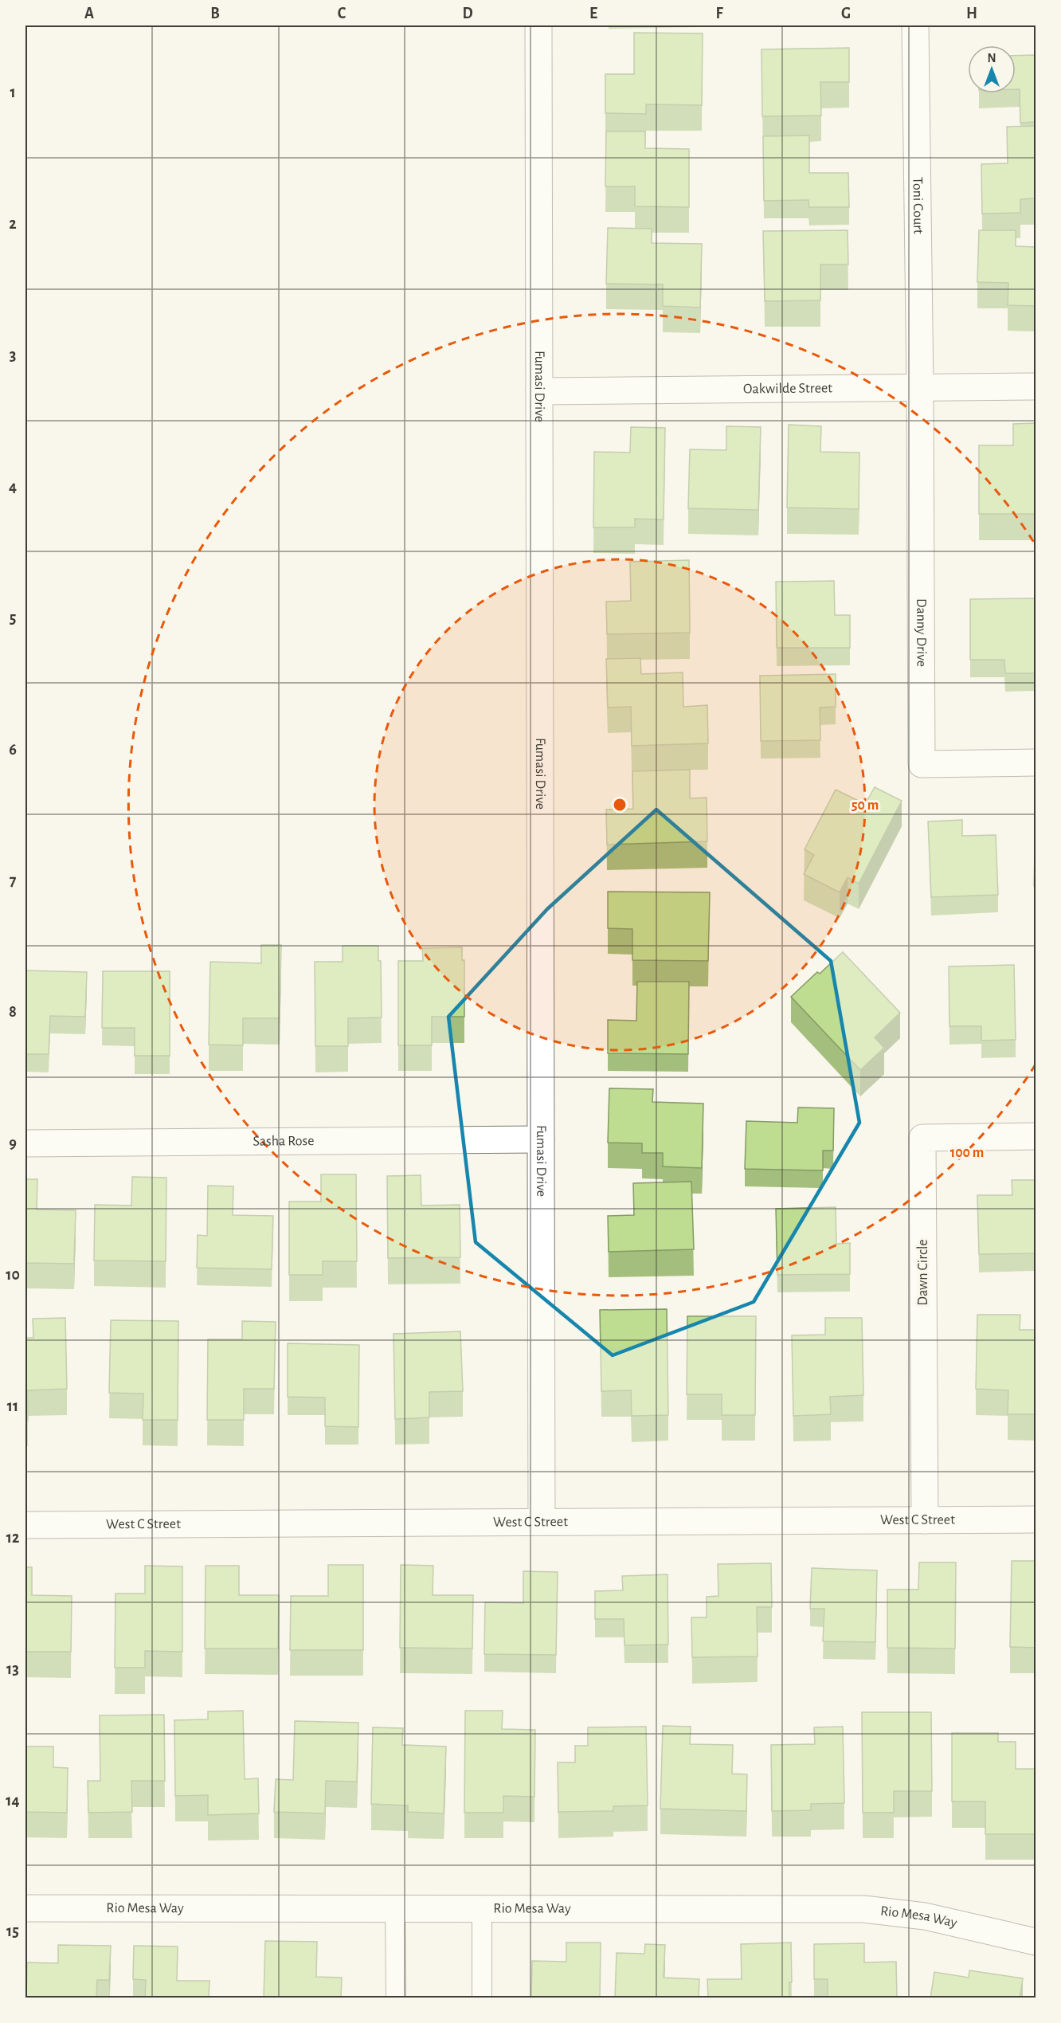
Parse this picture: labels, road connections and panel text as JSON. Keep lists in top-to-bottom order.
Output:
{
  "streets": {
    "street": [
      "Toni Court",
      "Fumasi Drive",
      "Oakwilde Street",
      "Danny Drive",
      "Sasha Rose",
      "Dawn Circle",
      "West C Street",
      "Rio Mesa Way"
    ]
  },
  "crossings": [
    ["Toni Court", "Oakwilde Street"],
    ["Toni Court", "Danny Drive"],
    ["Fumasi Drive", "Oakwilde Street"],
    ["Fumasi Drive", "Sasha Rose"],
    ["Fumasi Drive", "West C Street"],
    ["Oakwilde Street", "Danny Drive"],
    ["Dawn Circle", "West C Street"]
  ],
  "north": "top",
  "grid": {
    "columns": [
      "A",
      "B",
      "C",
      "D",
      "E",
      "F",
      "G",
      "H"
    ],
    "rows": [
      "1",
      "2",
      "3",
      "4",
      "5",
      "6",
      "7",
      "8",
      "9",
      "10",
      "11",
      "12",
      "13",
      "14",
      "15"
    ]
  },
  "rings": ["50 m", "100 m"]
}
